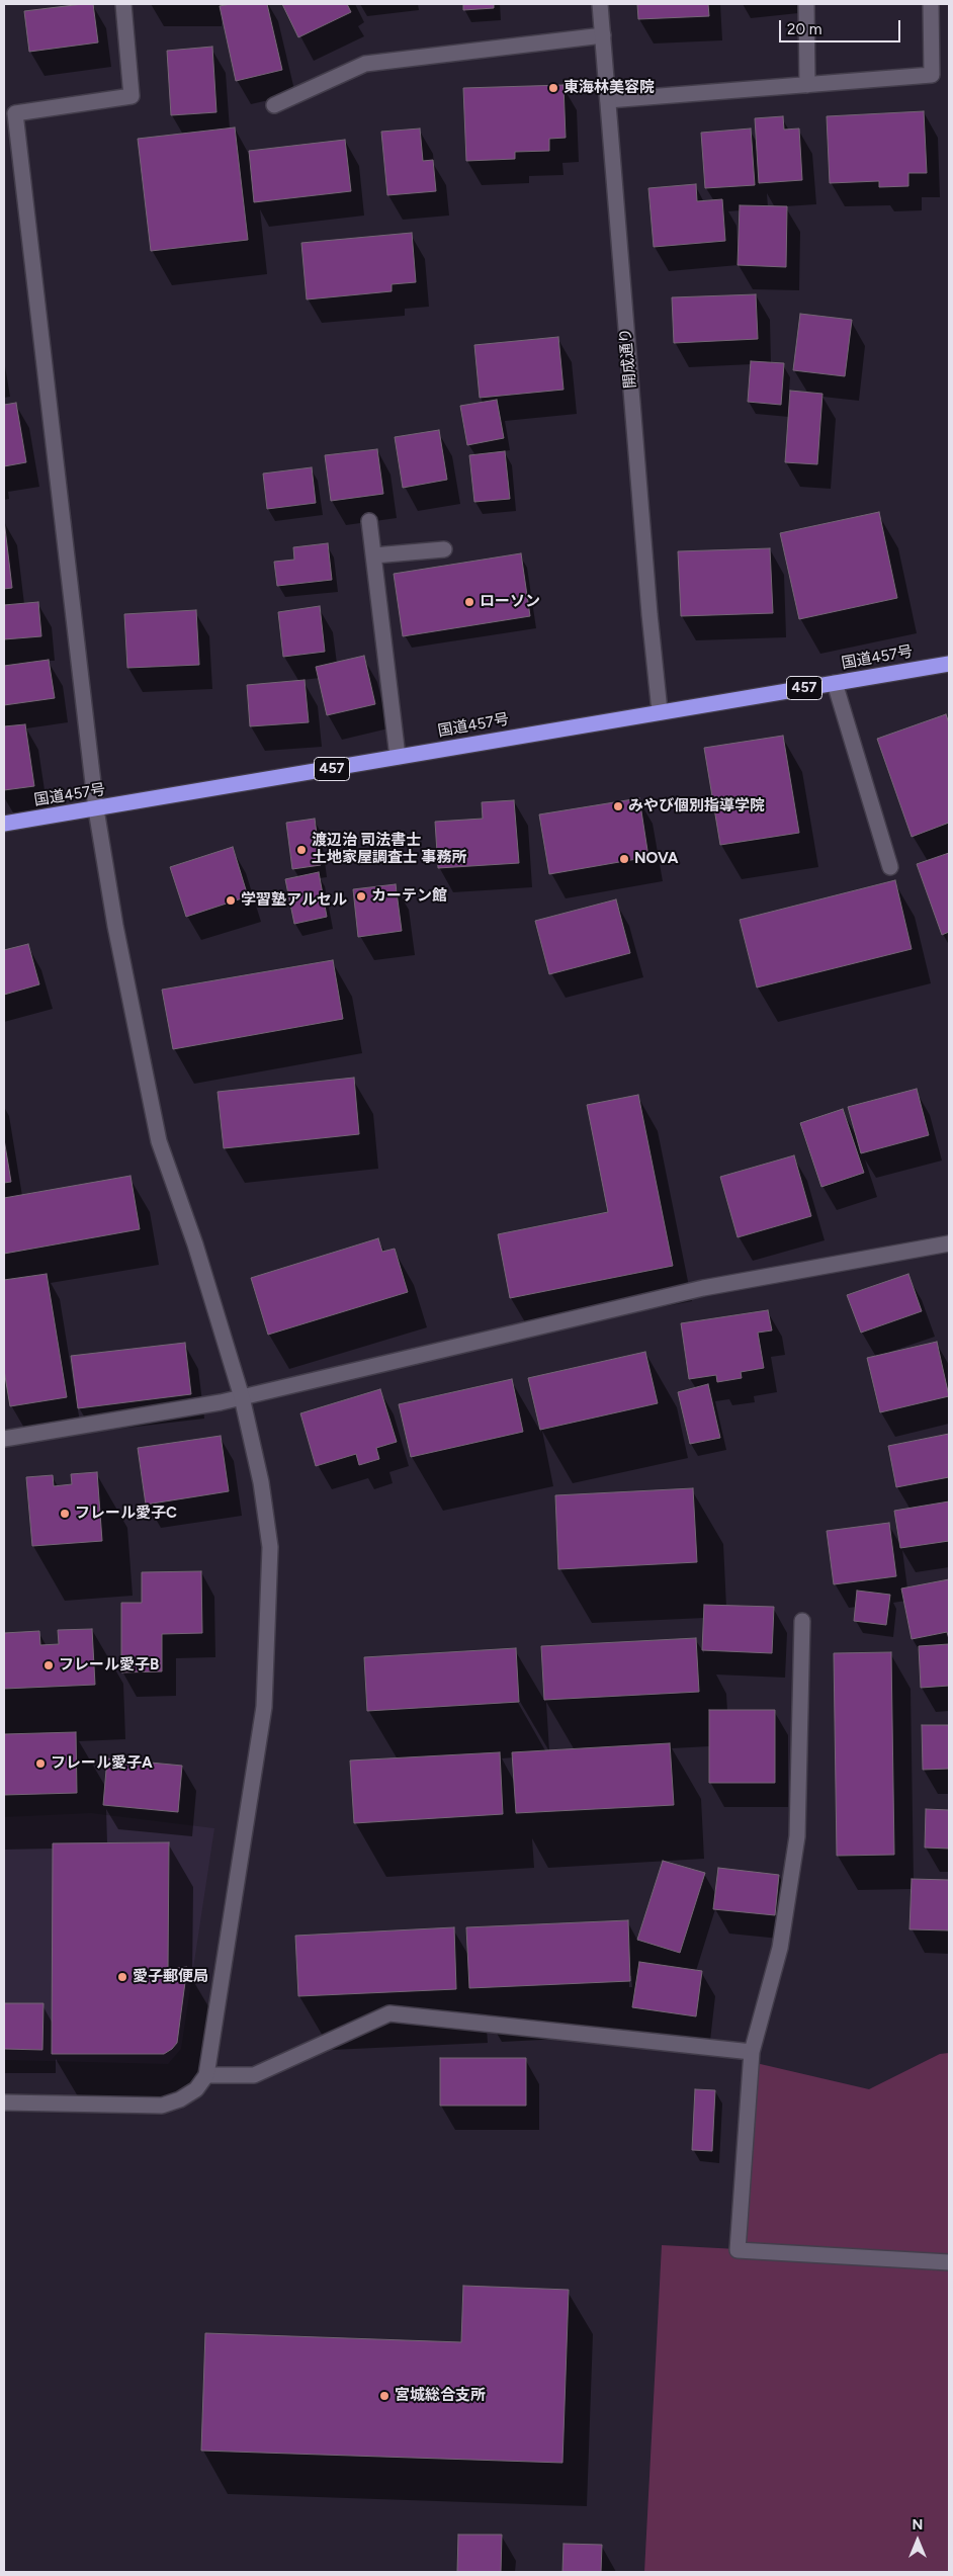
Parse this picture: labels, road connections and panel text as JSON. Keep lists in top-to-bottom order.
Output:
{
  "streets": {
    "highway": ["国道457号", "457"],
    "street": ["開成通り"]
  },
  "crossings": [
    ["開成通り", "国道457号"]
  ],
  "places": [
    "東海林美容院",
    "ローソン",
    "みやび個別指導学院",
    "渡辺治 司法書士 土地家屋調査士 事務所",
    "NOVA",
    "カーテン館",
    "学習塾アルセル",
    "フレール愛子C",
    "フレール愛子B",
    "フレール愛子A",
    "愛子郵便局",
    "宮城総合支所"
  ],
  "scale_bar": "20 m",
  "north": "top"
}
